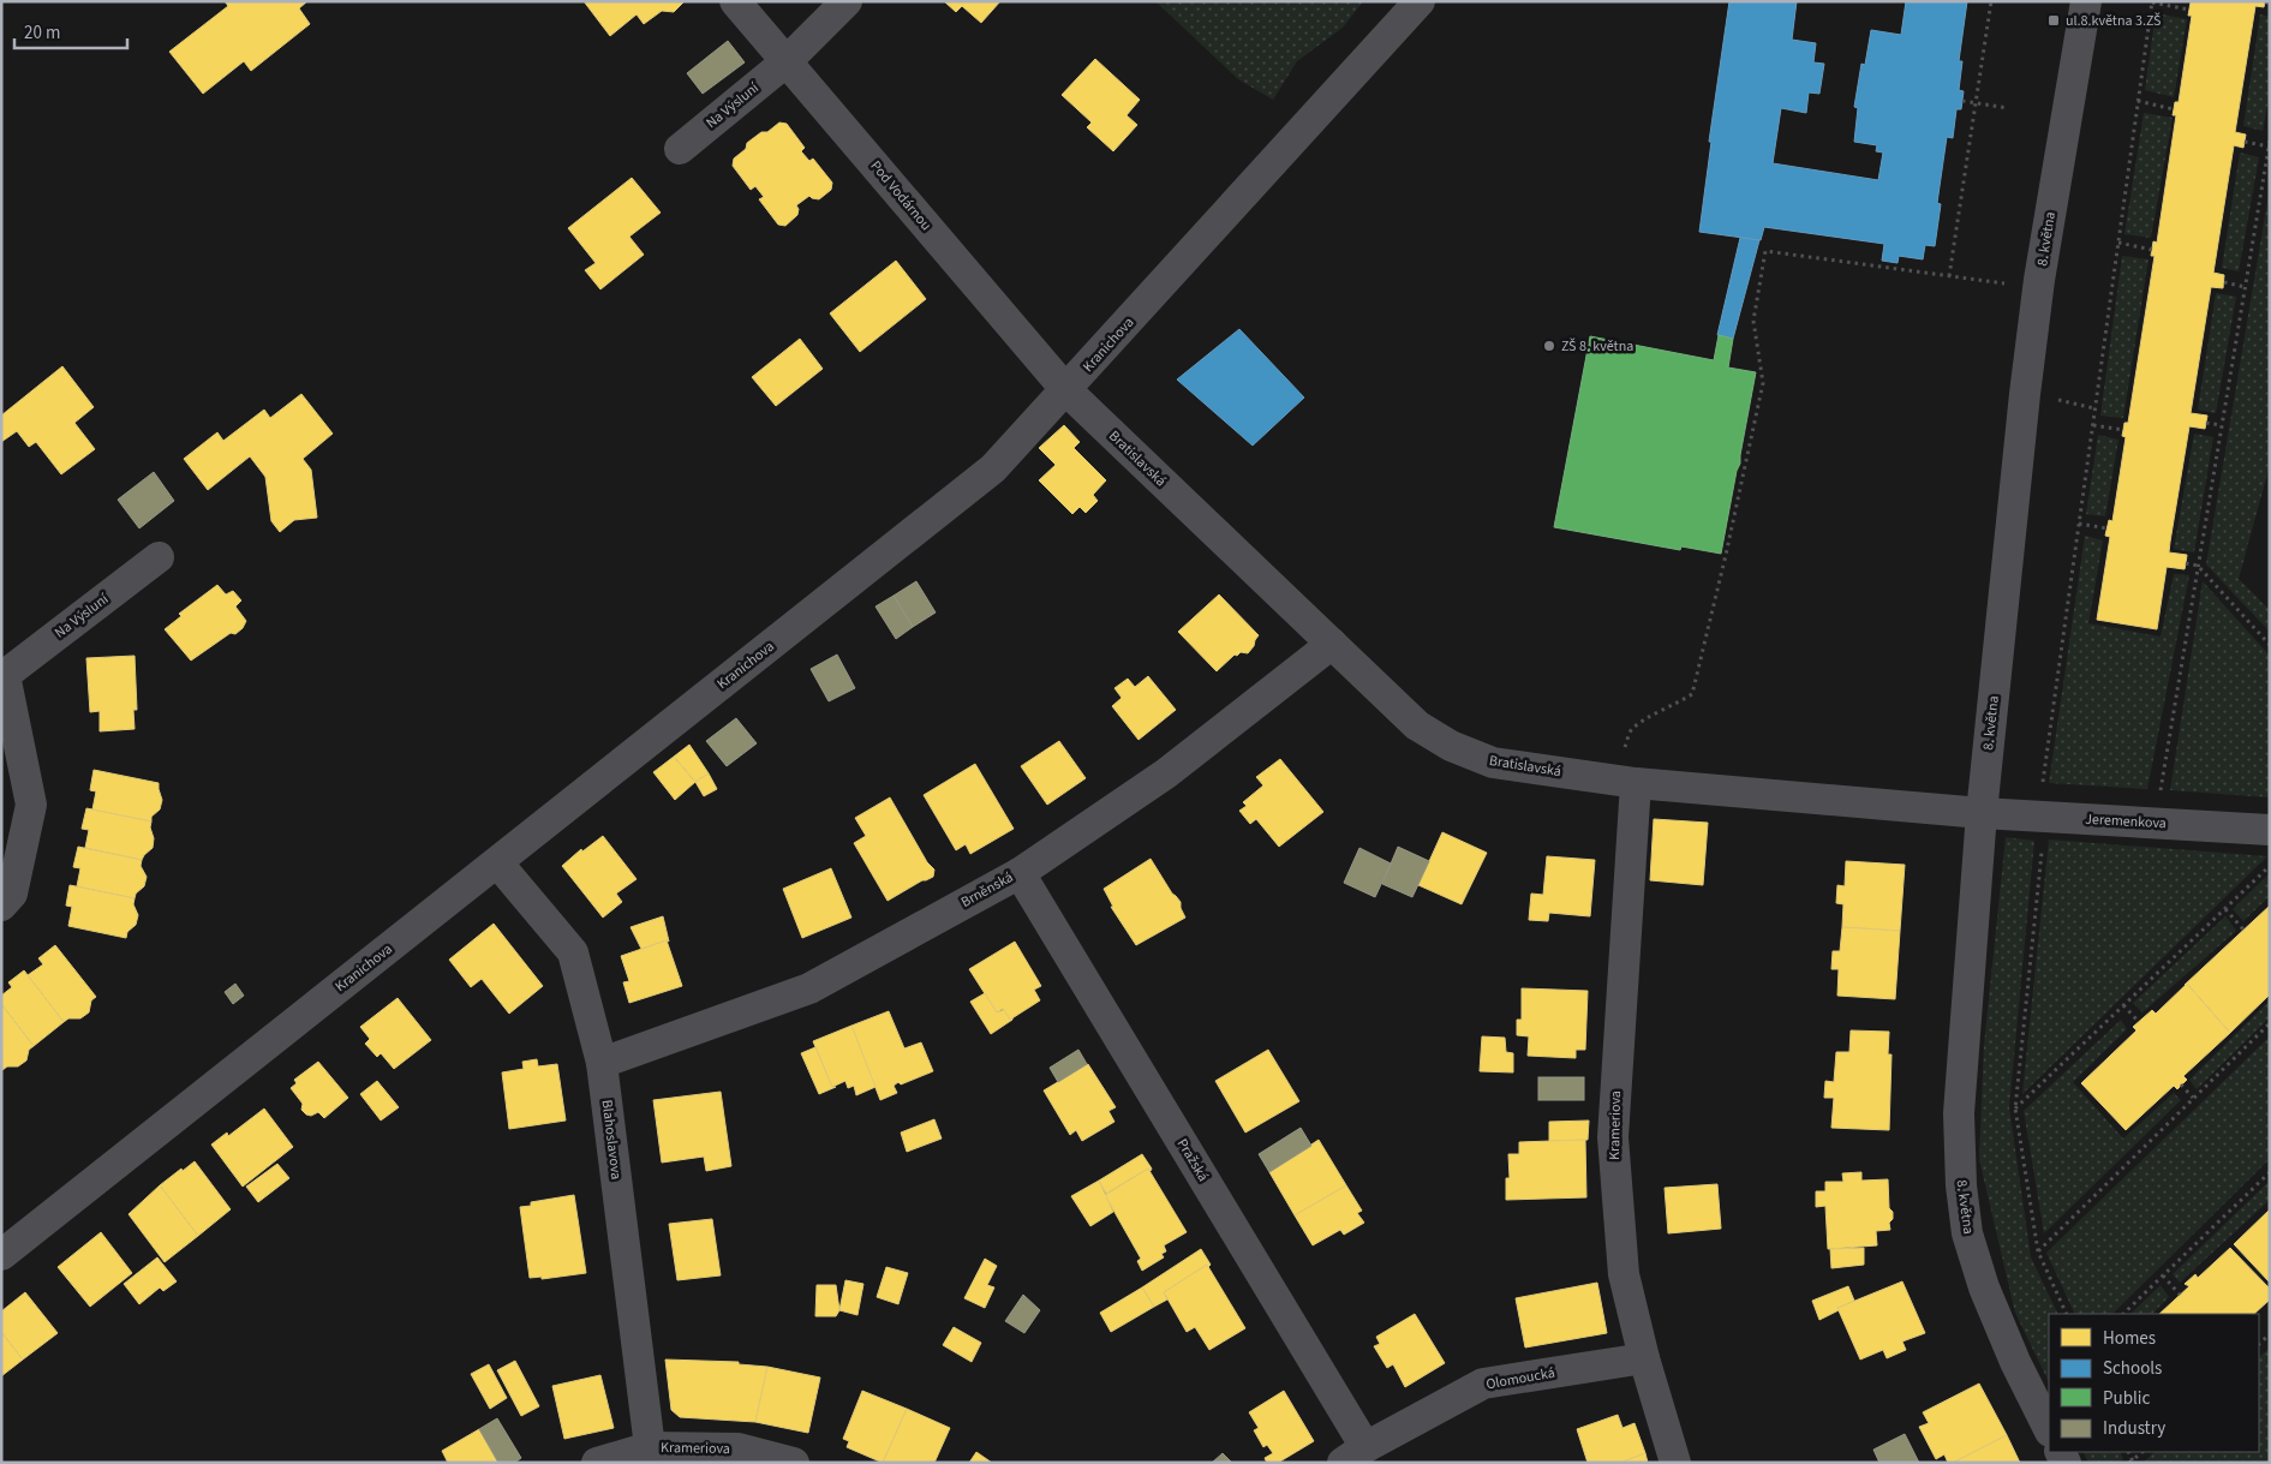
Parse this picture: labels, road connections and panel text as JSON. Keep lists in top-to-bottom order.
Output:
{
  "streets": {
    "street": [
      "Na Výsluní",
      "Pod Vodárnou",
      "8. května",
      "Kranichova",
      "Bratislavská",
      "Jeremenkova",
      "Brněnská",
      "Krameriova",
      "Blahoslavova",
      "Pražská",
      "Olomoucká"
    ]
  },
  "crossings": [
    ["Na Výsluní", "Pod Vodárnou"],
    ["Pod Vodárnou", "Kranichova"],
    ["Pod Vodárnou", "Bratislavská"],
    ["8. května", "Bratislavská"],
    ["8. května", "Jeremenkova"],
    ["Kranichova", "Bratislavská"],
    ["Kranichova", "Blahoslavova"],
    ["Bratislavská", "Jeremenkova"],
    ["Bratislavská", "Brněnská"],
    ["Bratislavská", "Krameriova"],
    ["Brněnská", "Blahoslavova"],
    ["Brněnská", "Pražská"],
    ["Krameriova", "Blahoslavova"],
    ["Krameriova", "Olomoucká"],
    ["Pražská", "Olomoucká"]
  ],
  "places": {
    "transit": ["ul.8.května 3.ZŠ"],
    "other": ["ZŠ 8. května"]
  },
  "legend": [
    "Homes",
    "Schools",
    "Public",
    "Industry"
  ],
  "scale_bar": "20 m"
}
